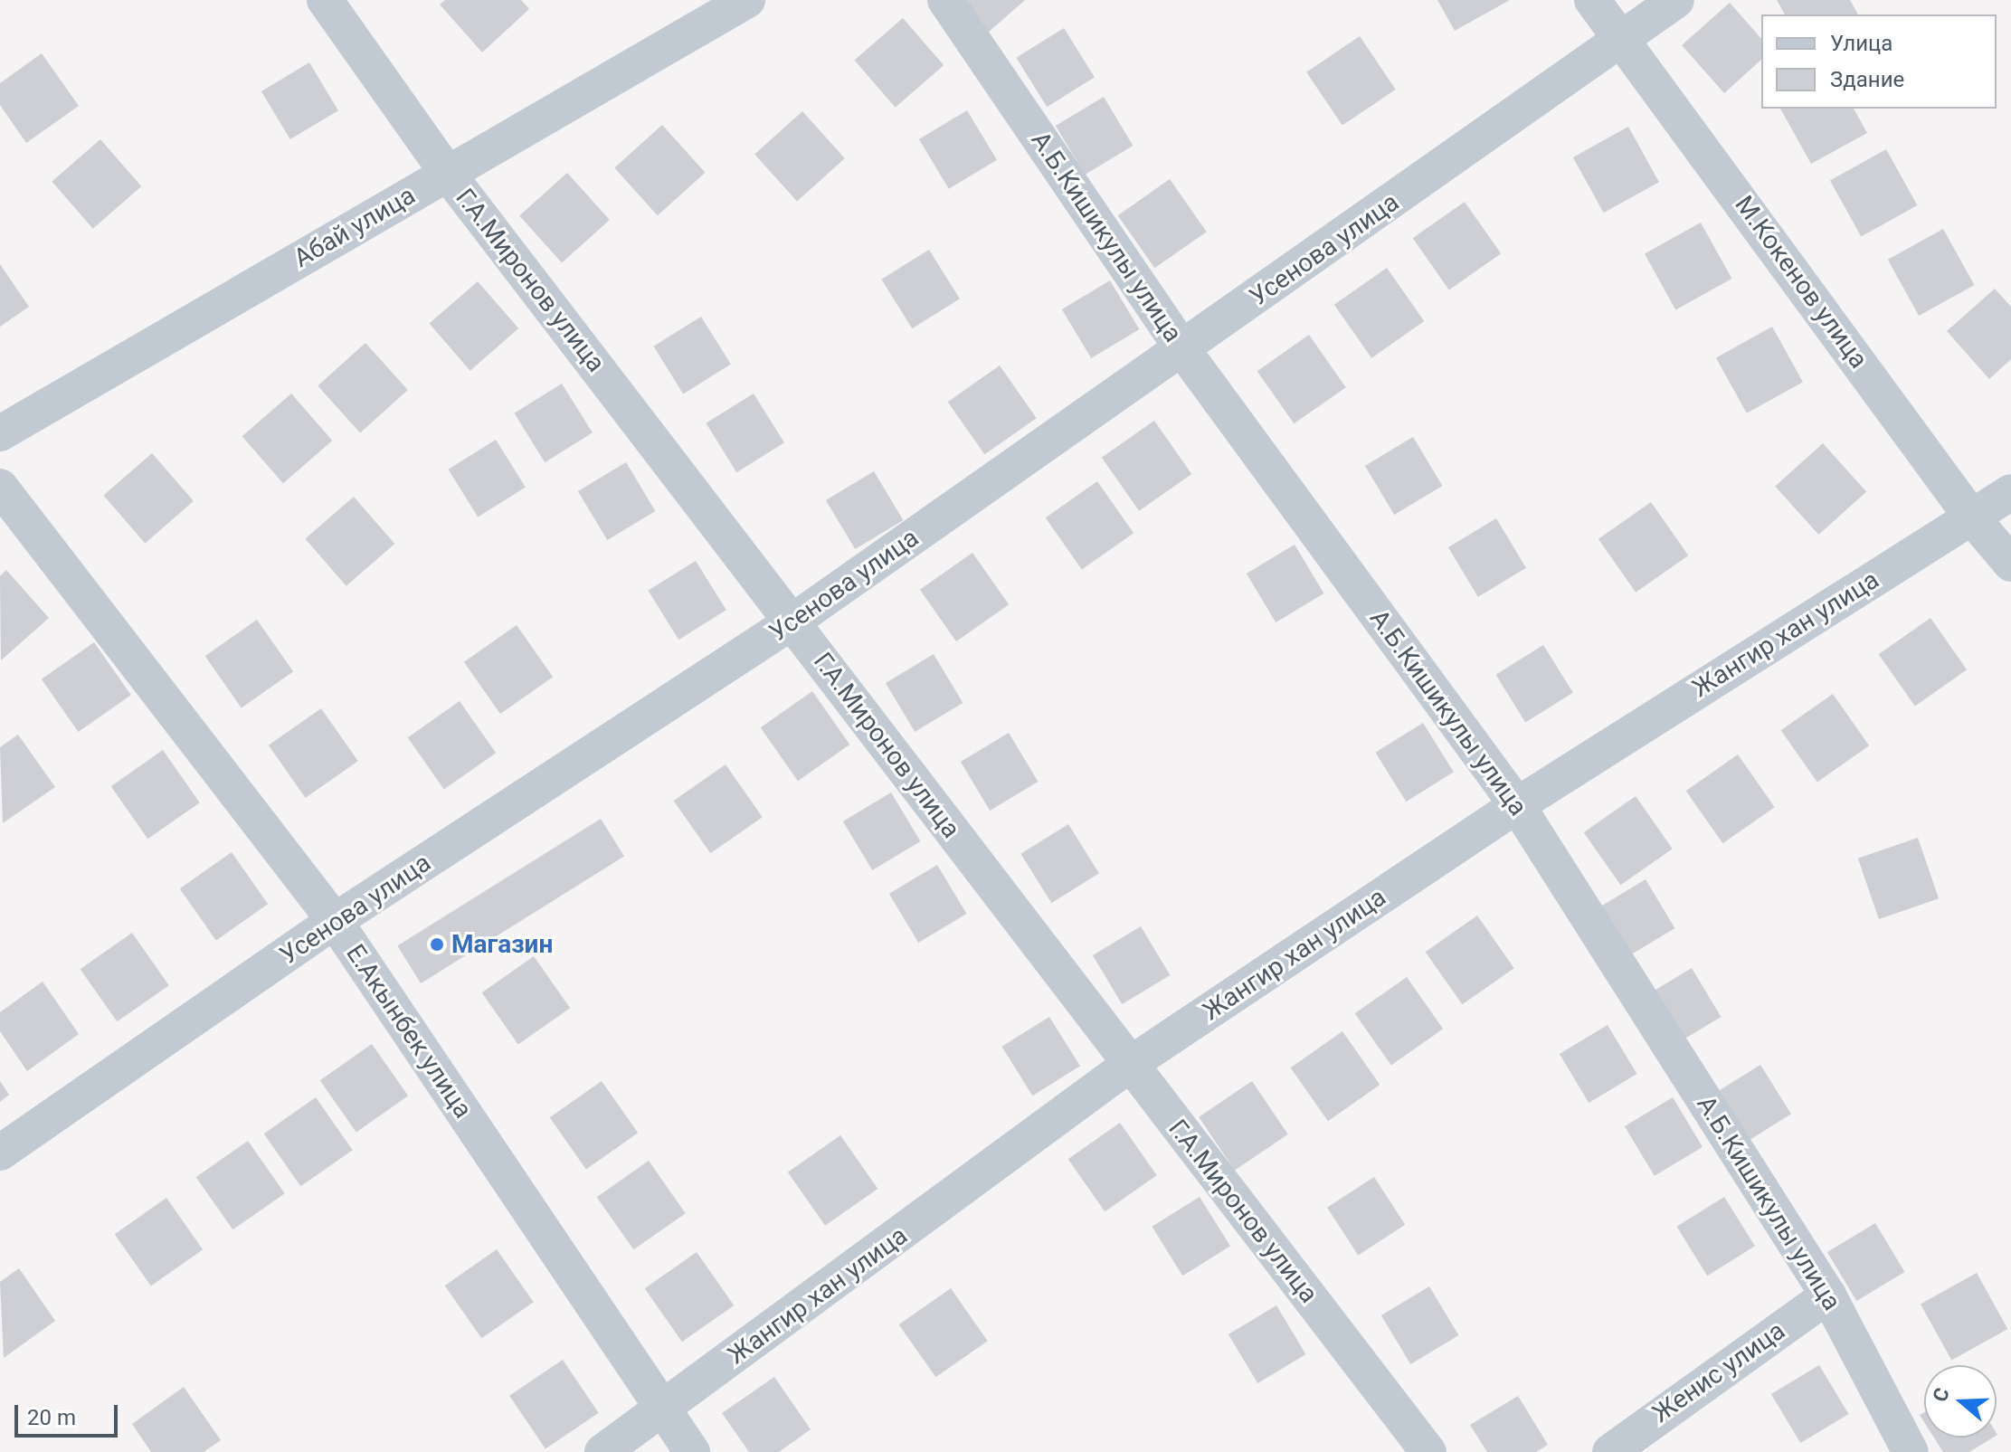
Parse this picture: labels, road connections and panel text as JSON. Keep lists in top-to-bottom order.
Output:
{
  "streets": {
    "street": [
      "Абай улица",
      "А.Б.Кишикулы улица",
      "Усенова улица",
      "Г.А.Миронов улица",
      "М.Кокенов улица",
      "Жангир хан улица",
      "Е.Акынбек улица",
      "Женис улица"
    ]
  },
  "crossings": [
    ["Абай улица", "Г.А.Миронов улица"],
    ["А.Б.Кишикулы улица", "Усенова улица"],
    ["А.Б.Кишикулы улица", "Жангир хан улица"],
    ["А.Б.Кишикулы улица", "Женис улица"],
    ["Усенова улица", "Г.А.Миронов улица"],
    ["Усенова улица", "М.Кокенов улица"],
    ["Усенова улица", "Е.Акынбек улица"],
    ["Г.А.Миронов улица", "Жангир хан улица"],
    ["М.Кокенов улица", "Жангир хан улица"],
    ["Жангир хан улица", "Е.Акынбек улица"]
  ],
  "places": ["Магазин"],
  "legend": ["Улица", "Здание"],
  "scale_bar": "20 m",
  "north": "left"
}
